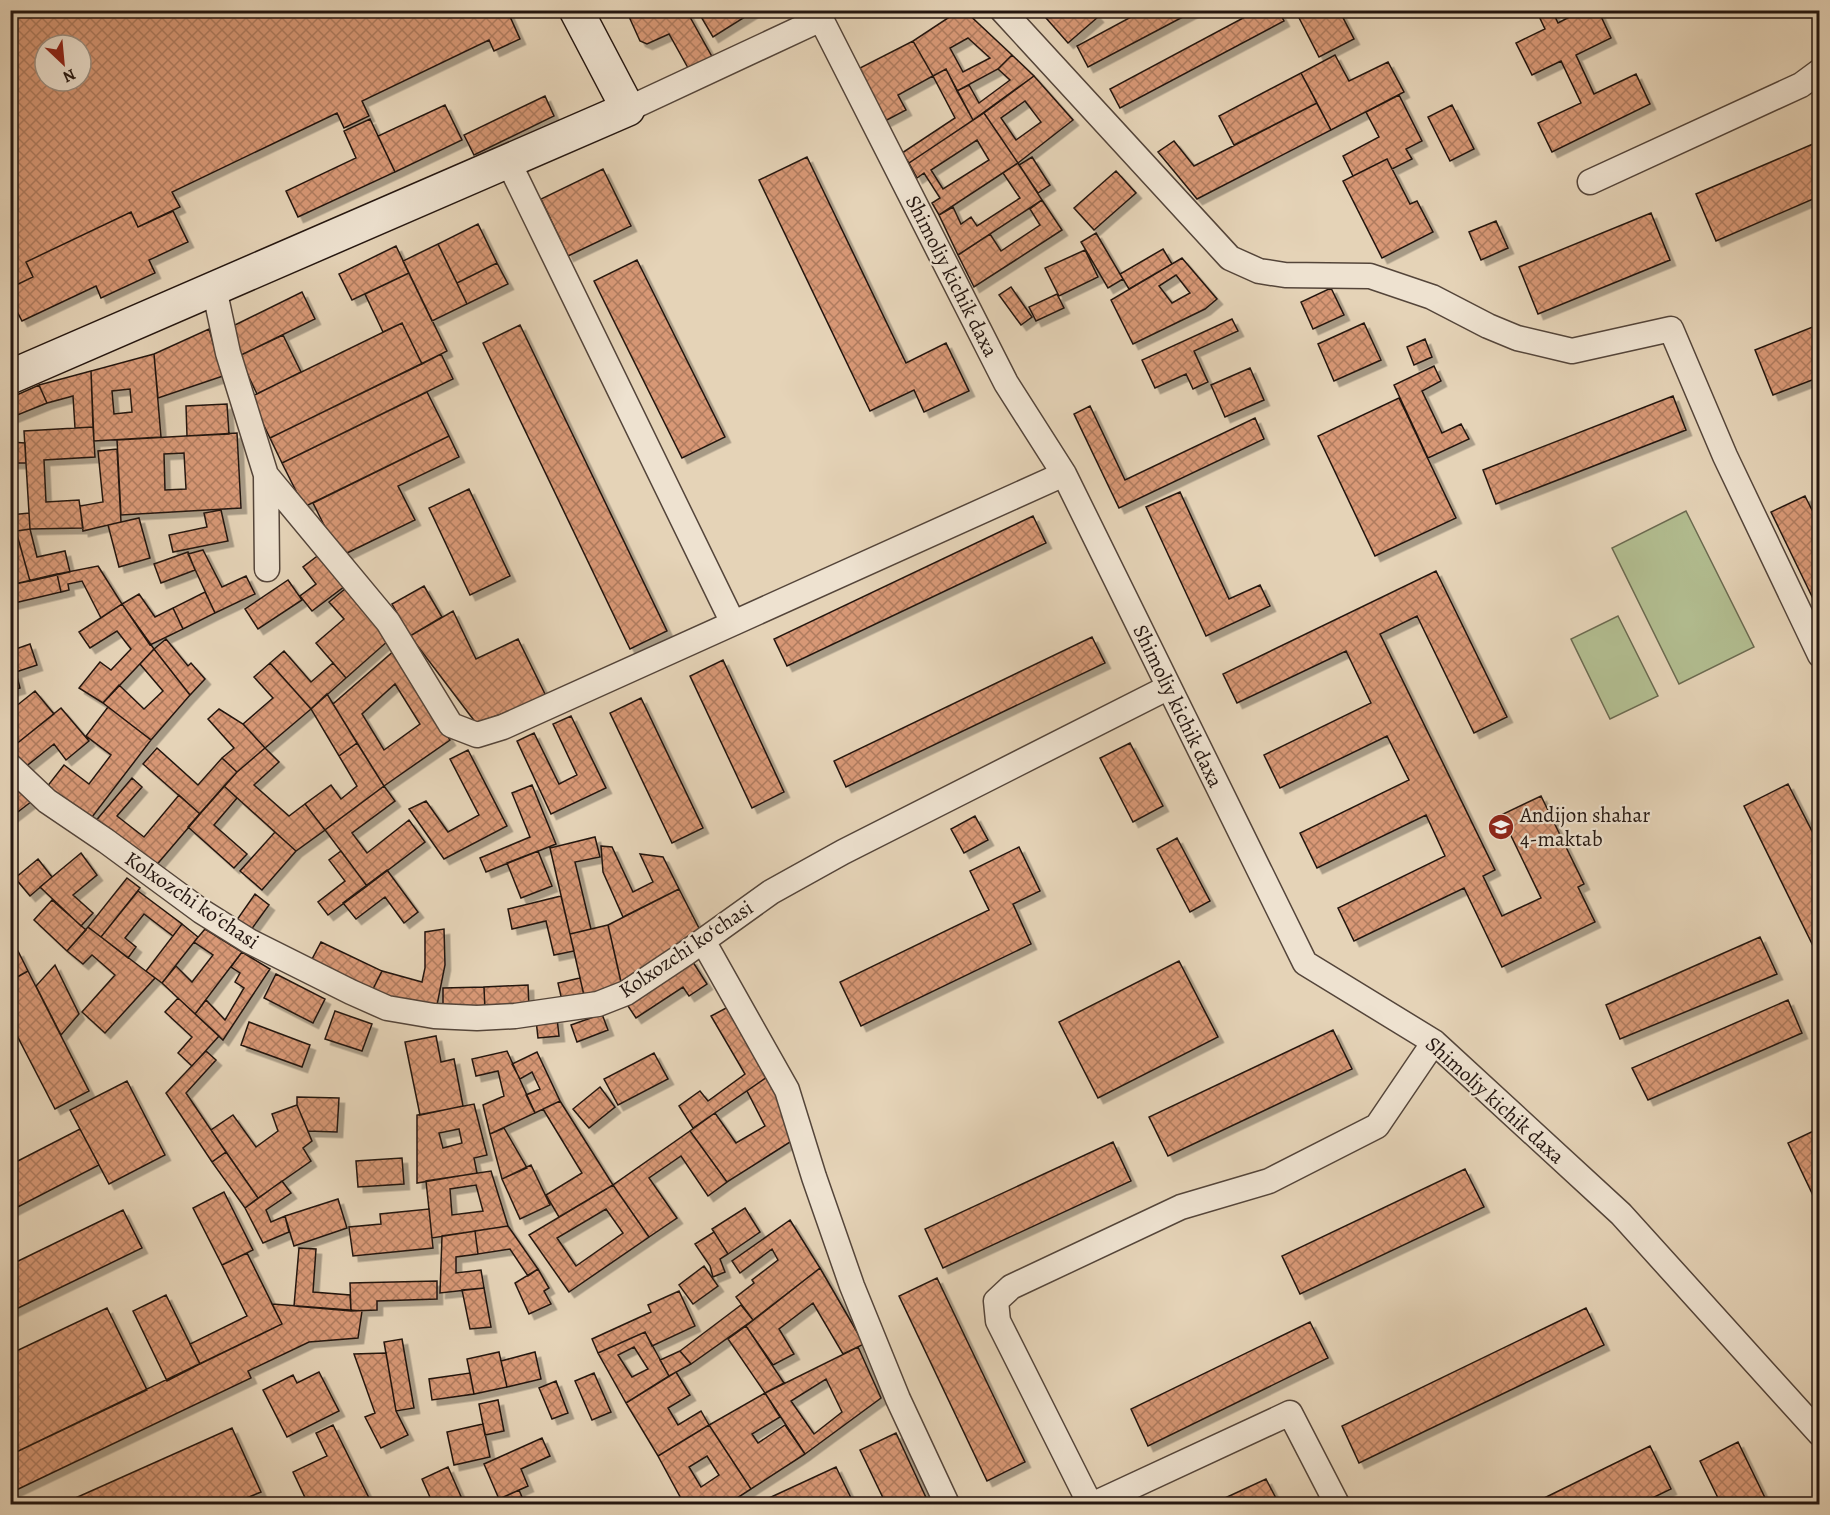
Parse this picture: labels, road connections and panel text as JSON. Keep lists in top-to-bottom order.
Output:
{
  "streets": {
    "street": ["Shimoliy kichik daxa", "Kolxozchi koʻchasi"]
  },
  "crossings": [
    ["Shimoliy kichik daxa", "Kolxozchi koʻchasi"]
  ],
  "places": {
    "school or university": ["Andijon shahar 4-maktab"]
  },
  "north": "bottom right"
}
